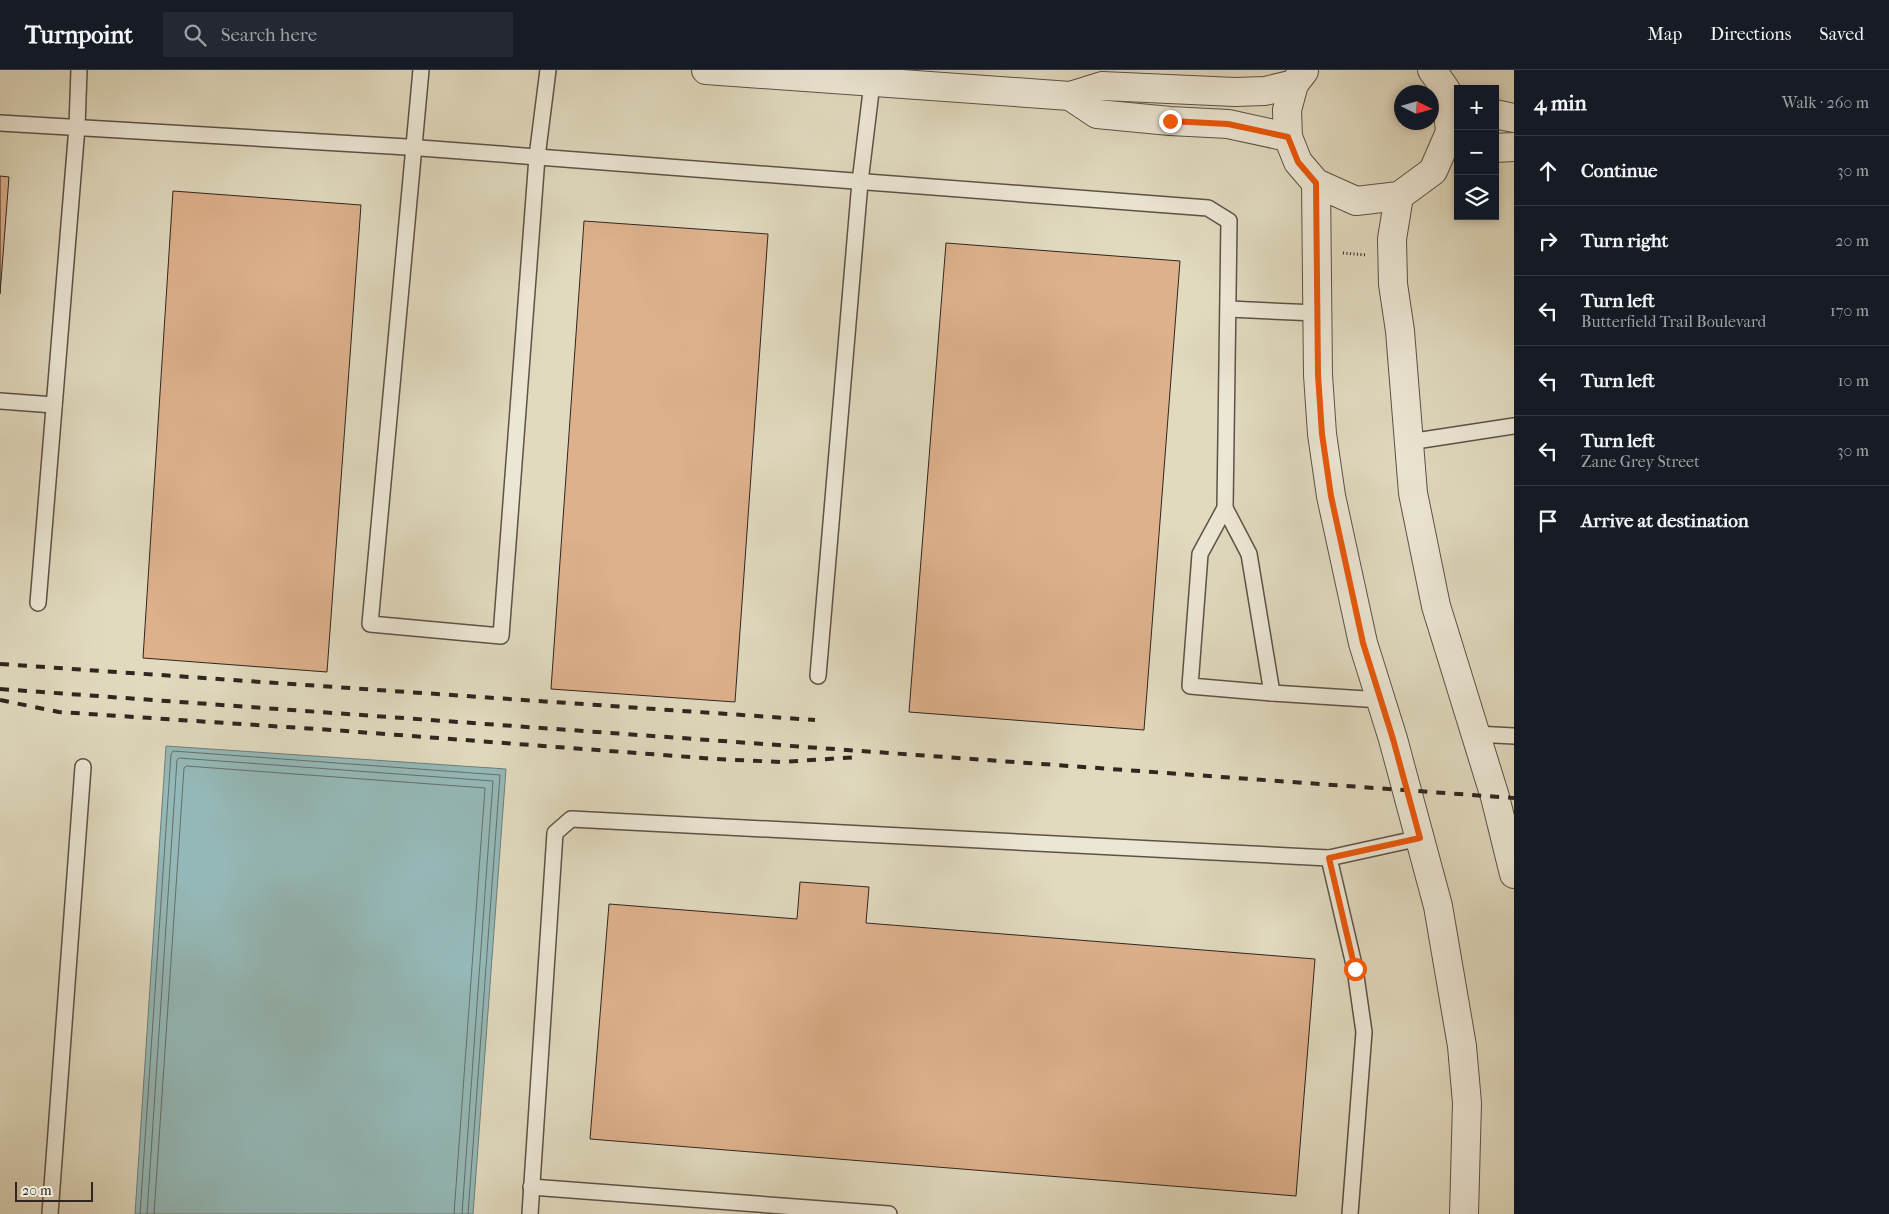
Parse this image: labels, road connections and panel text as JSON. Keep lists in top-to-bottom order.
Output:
{
  "scale_bar": "20 m",
  "north": "right",
  "page": {
    "header": "Turnpoint",
    "search": "Search here",
    "nav": ["Map", "Directions", "Saved"],
    "heading": ["4 min", "Walk · 260 m"],
    "map_buttons": ["+", "−"],
    "list": [
      ["Continue", "30 m"],
      ["Turn right", "20 m"],
      ["Turn left", "Butterfield Trail Boulevard", "170 m"],
      ["Turn left", "10 m"],
      ["Turn left", "Zane Grey Street", "30 m"],
      "Arrive at destination"
    ],
    "scale": "20 m"
  }
}
